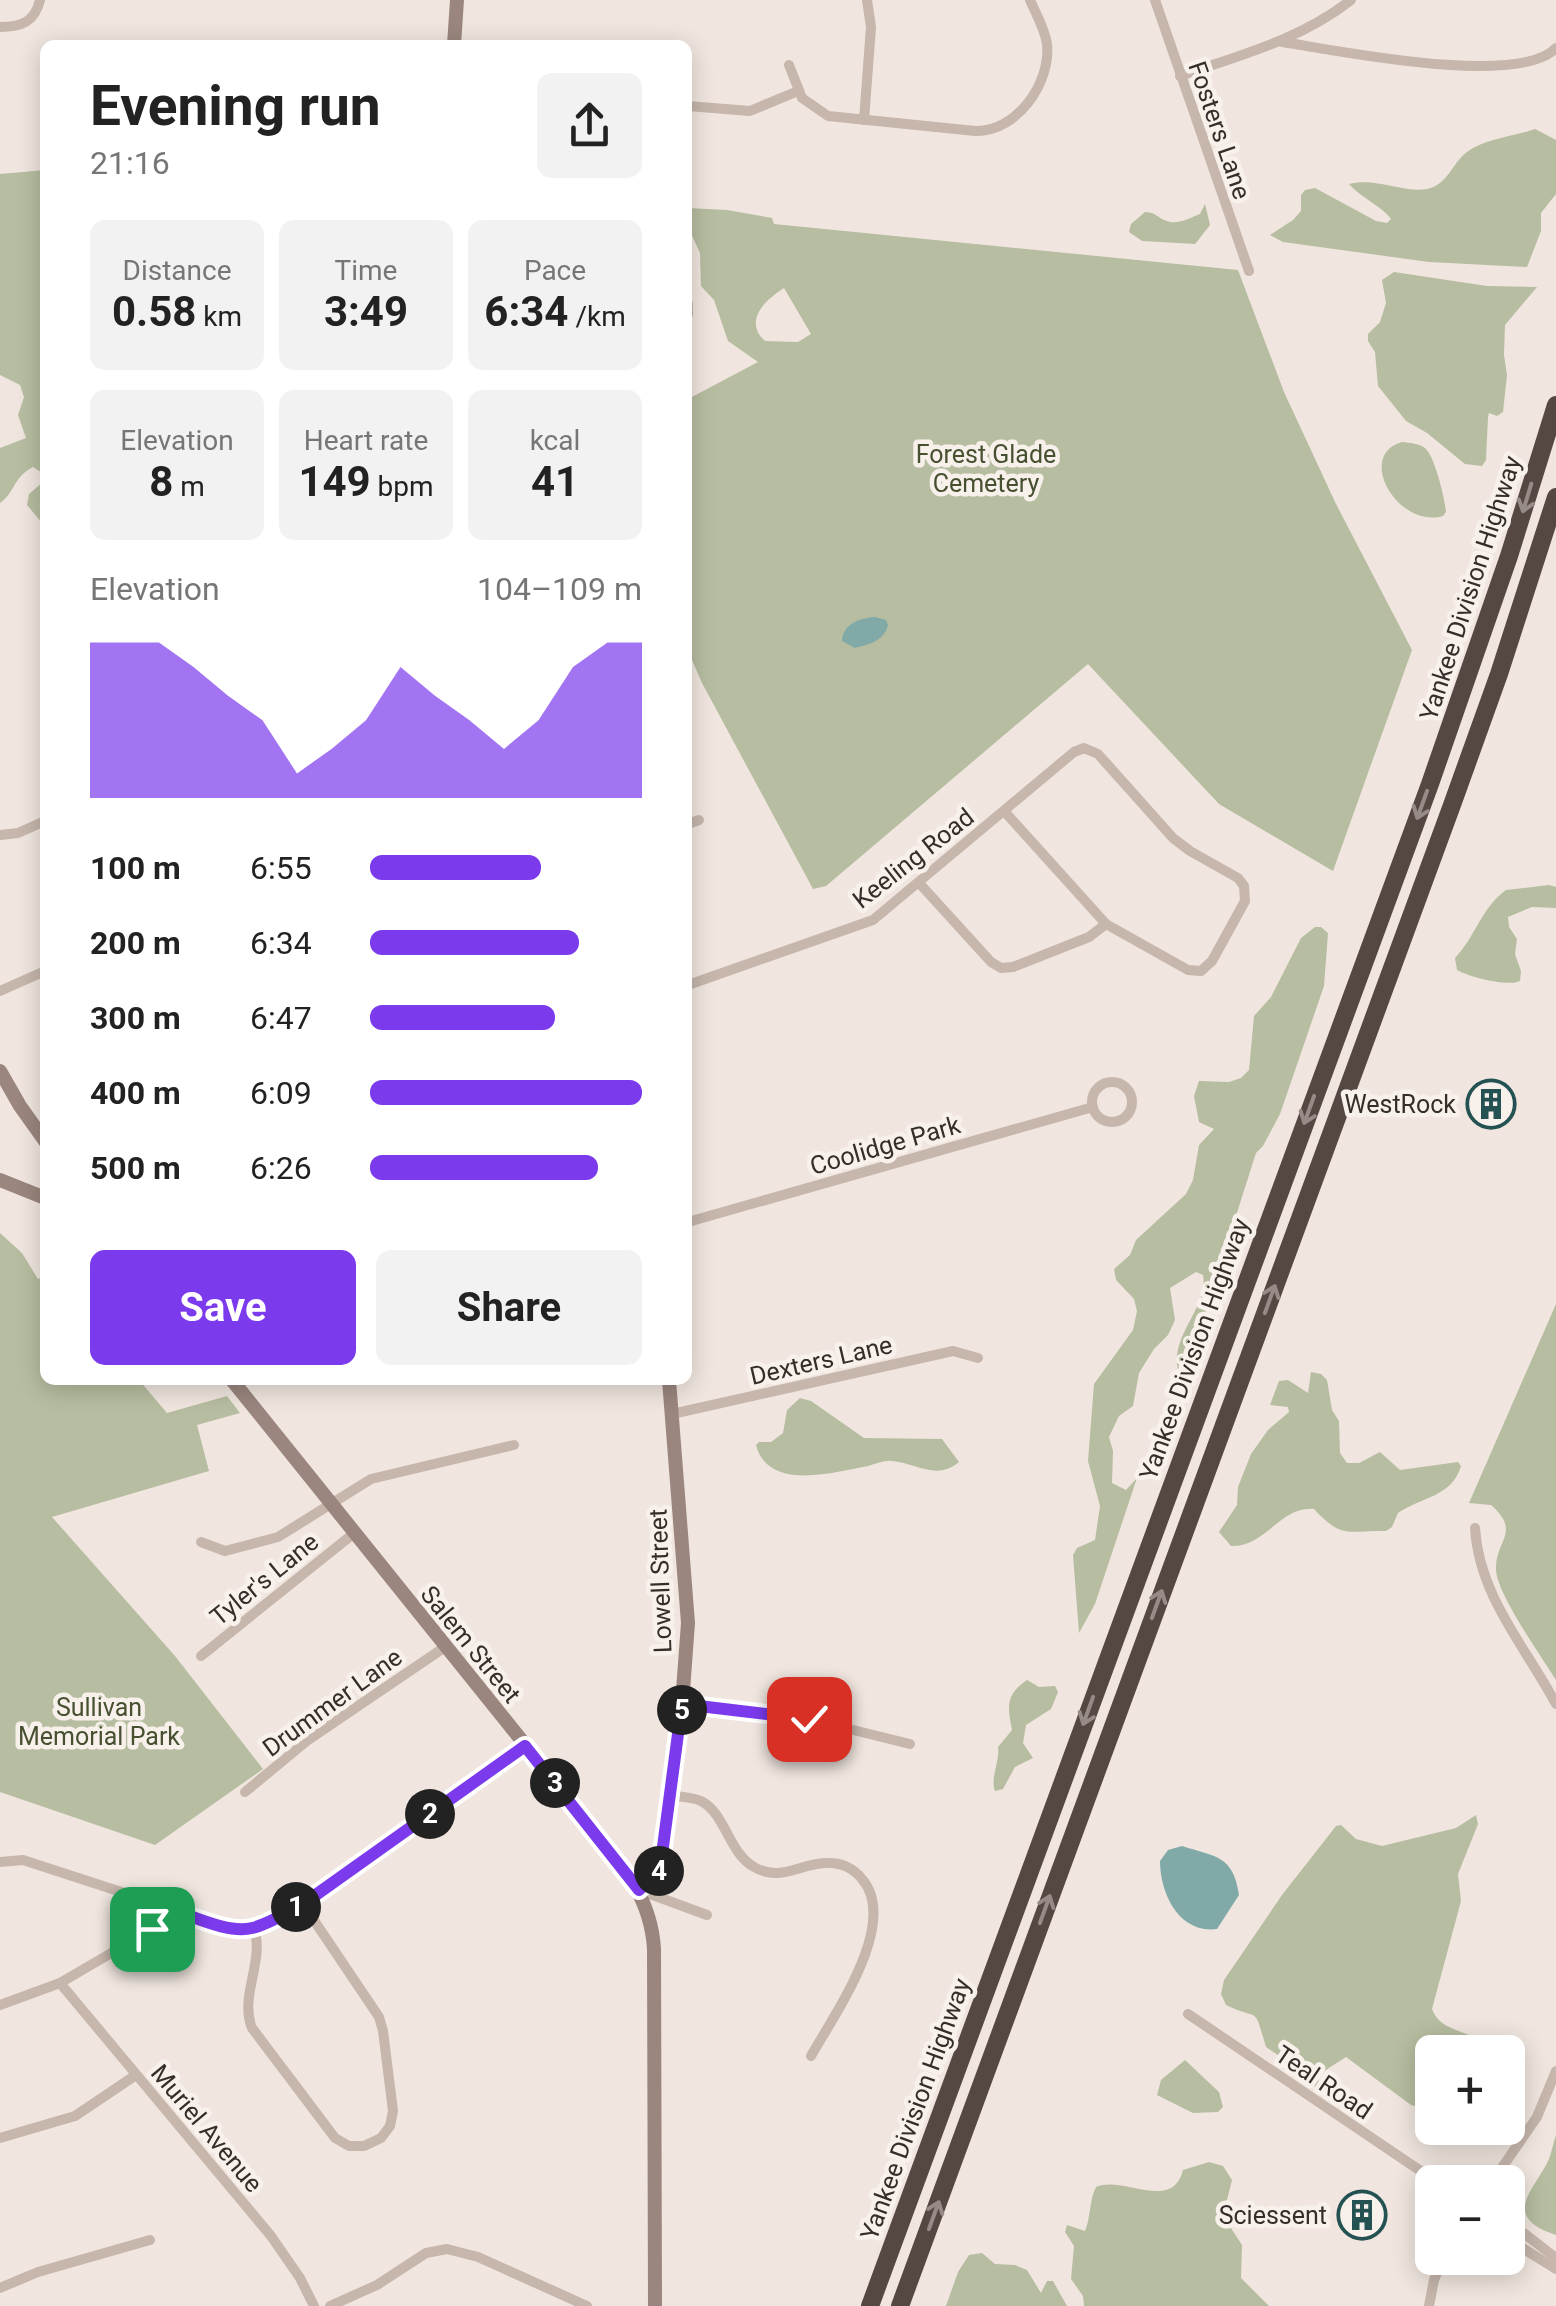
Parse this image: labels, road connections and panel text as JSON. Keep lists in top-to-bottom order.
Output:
{
  "streets": {
    "highway": ["Yankee Division Highway"],
    "main road": ["Lowell Street", "Salem Street"],
    "street": [
      "Fosters Lane",
      "Keeling Road",
      "Coolidge Park",
      "Dexters Lane",
      "Tyler's Lane",
      "Drummer Lane",
      "Teal Road",
      "Muriel Avenue"
    ]
  },
  "crossings": [
    ["Dexters Lane", "Lowell Street"],
    ["Tyler's Lane", "Salem Street"],
    ["Lowell Street", "Salem Street"],
    ["Salem Street", "Drummer Lane"]
  ],
  "parks": ["Forest Glade Cemetery", "Sullivan Memorial Park"],
  "places": {
    "building": ["WestRock", "Sciessent"]
  },
  "page": {
    "heading": ["Evening run", "21:16"],
    "stats": [
      ["Distance", "0.58 km"],
      ["Time", "3:49"],
      ["Pace", "6:34 /km"],
      ["Elevation", "8 m"],
      ["Heart rate", "149 bpm"],
      ["kcal", "41"]
    ],
    "chart": ["Elevation", "104–109 m"],
    "list": [
      {
        "name": "100 m",
        "note": "6:55"
      },
      {
        "name": "200 m",
        "note": "6:34"
      },
      {
        "name": "300 m",
        "note": "6:47"
      },
      {
        "name": "400 m",
        "note": "6:09"
      },
      {
        "name": "500 m",
        "note": "6:26"
      }
    ],
    "buttons": ["Save", "Share"],
    "pins": [
      "5",
      "3",
      "2",
      "4",
      "1"
    ],
    "map_buttons": ["+", "−"]
  }
}
